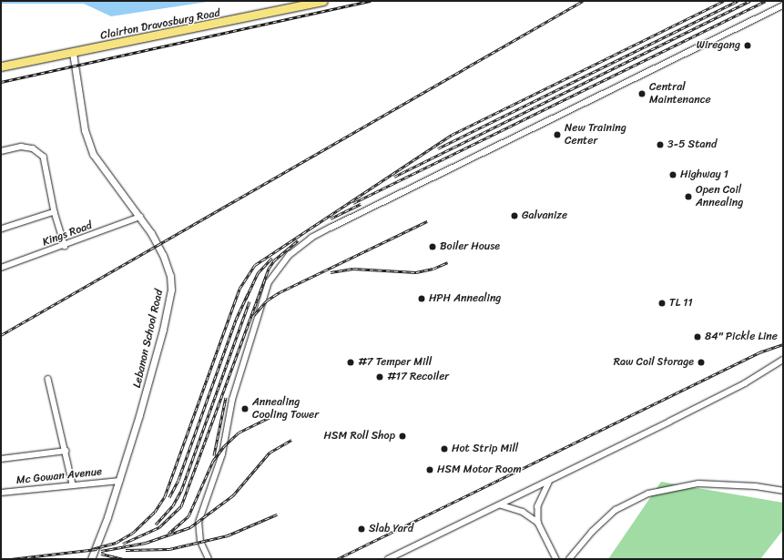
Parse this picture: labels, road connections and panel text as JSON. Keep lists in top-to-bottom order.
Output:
{
  "streets": {
    "main road": ["Clairton Dravosburg Road"],
    "street": ["Kings Road", "Lebanon School Road", "Mc Gowan Avenue"]
  },
  "crossings": [
    ["Clairton Dravosburg Road", "Lebanon School Road"],
    ["Kings Road", "Lebanon School Road"],
    ["Lebanon School Road", "Mc Gowan Avenue"]
  ],
  "places": [
    "Wiregang",
    "Central Maintenance",
    "New Training Center",
    "3-5 Stand",
    "Highway 1",
    "Open Coil Annealing",
    "Galvanize",
    "Boiler House",
    "HPH Annealing",
    "TL 11",
    "84\" Pickle Line",
    "#7 Temper Mill",
    "Raw Coil Storage",
    "#17 Recoiler",
    "Annealing Cooling Tower",
    "HSM Roll Shop",
    "Hot Strip Mill",
    "HSM Motor Room",
    "Slab Yard"
  ]
}
